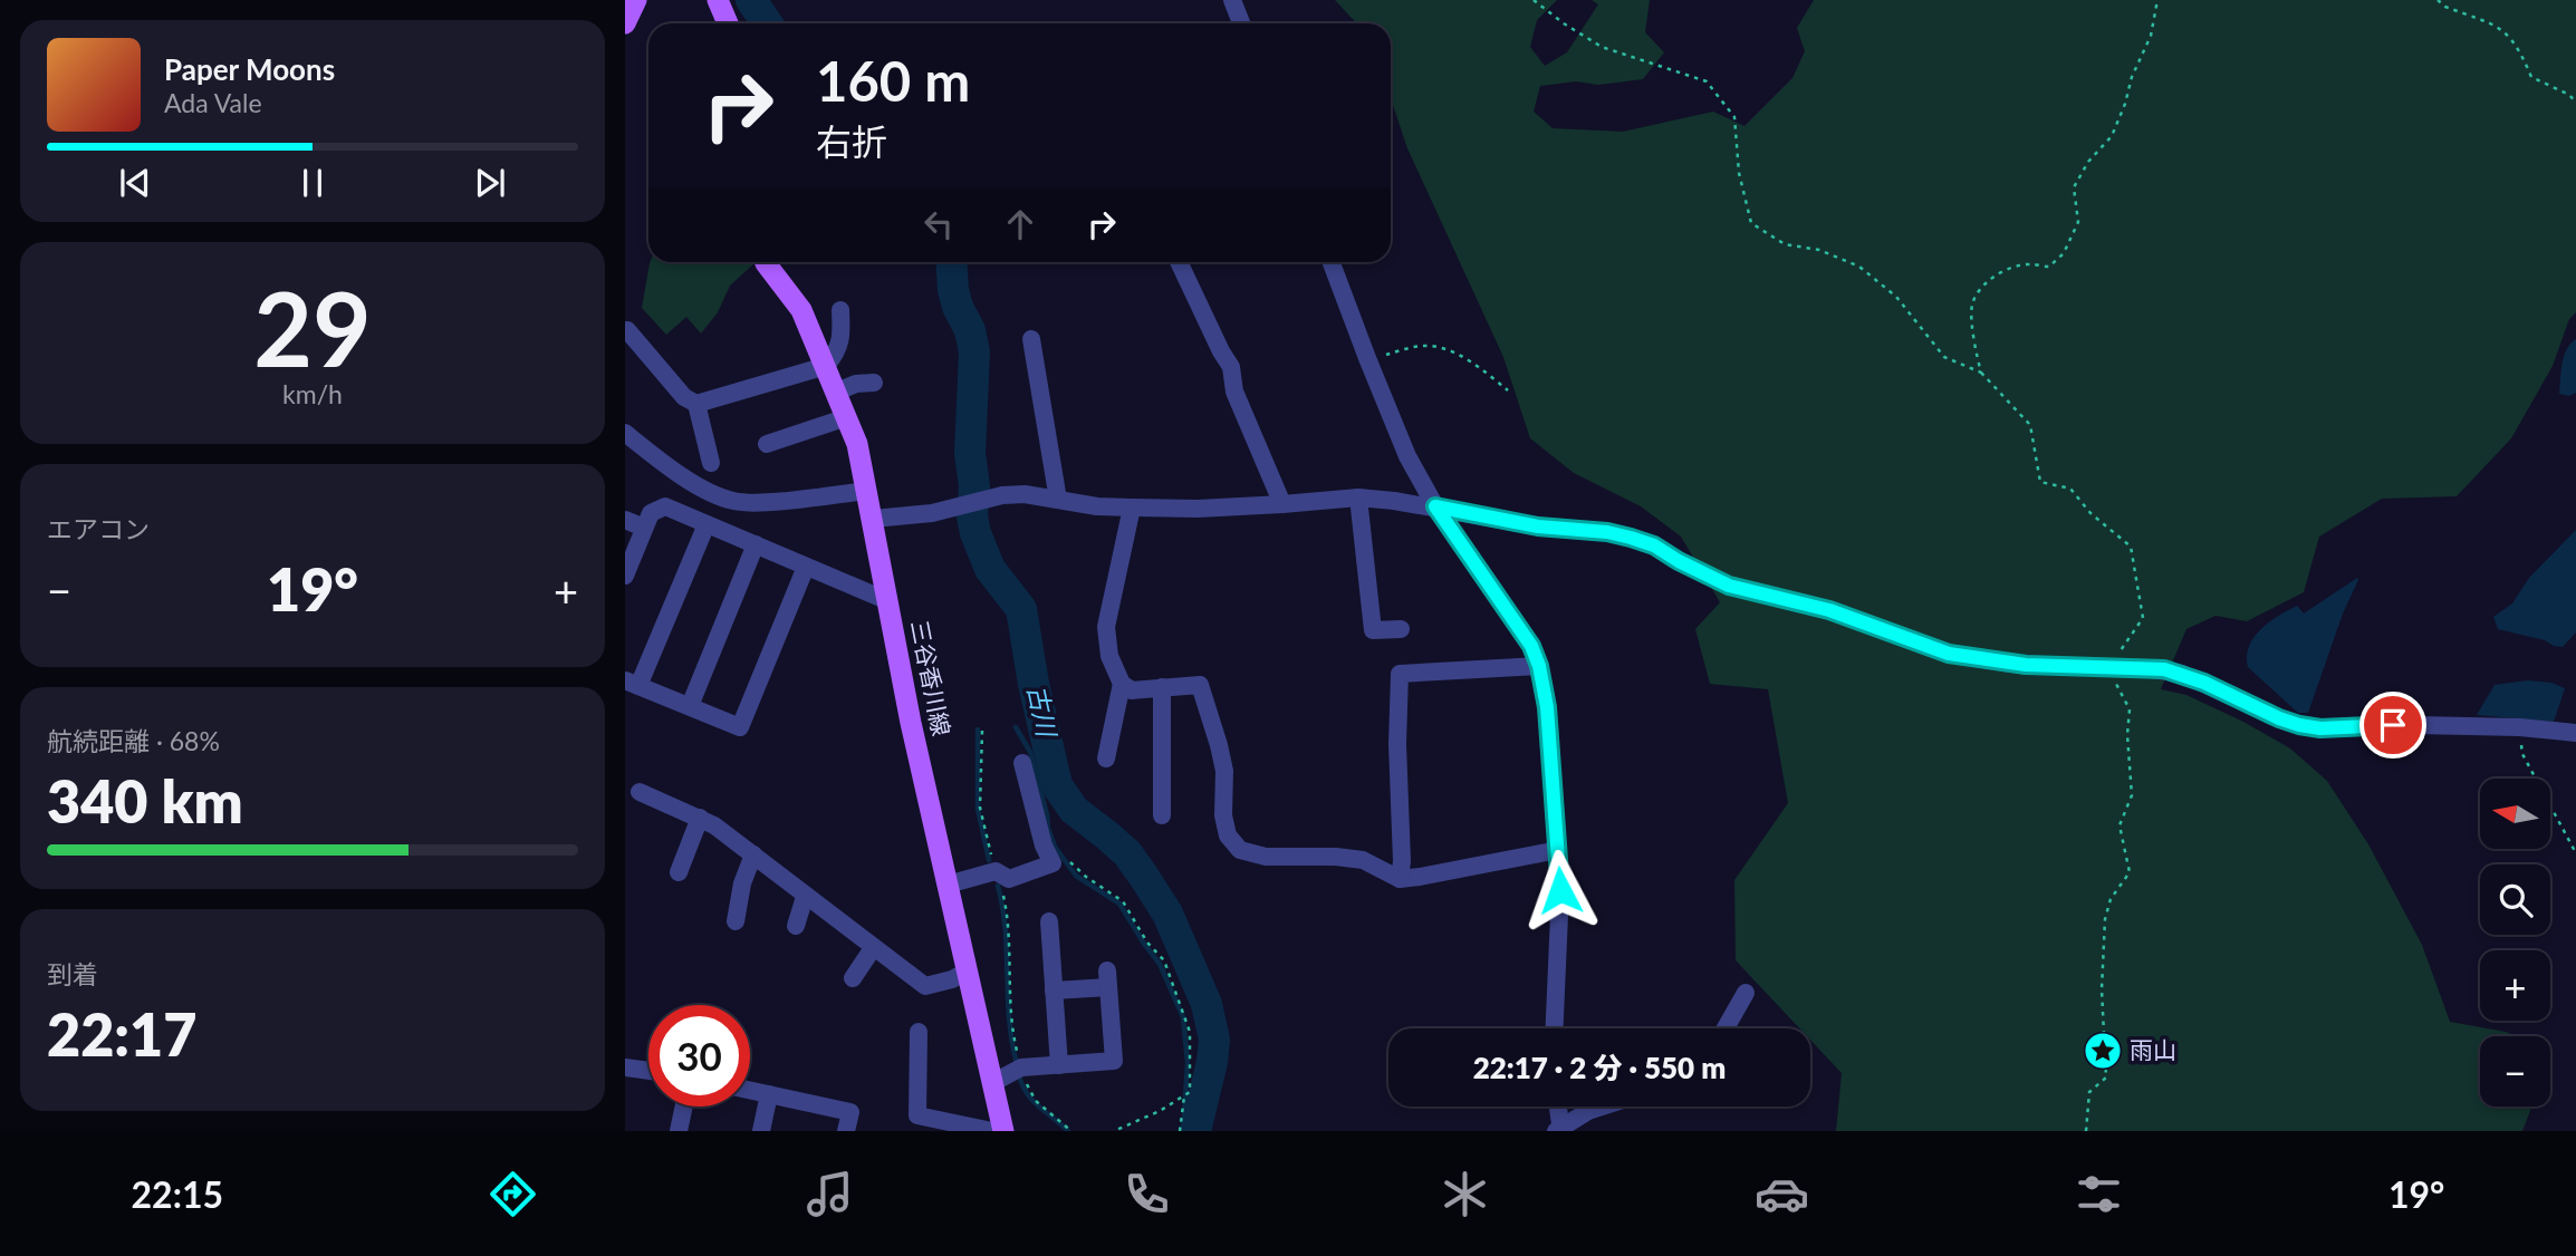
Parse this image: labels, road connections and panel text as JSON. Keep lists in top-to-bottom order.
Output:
{
  "streets": {
    "main road": ["三谷香川線"]
  },
  "water": ["古川"],
  "places": {
    "place": ["雨山"]
  },
  "north": "left",
  "page": {
    "turn": ["160 m", "右折"],
    "song": ["Paper Moons", "Ada Vale"],
    "tile": [
      ["29", "km/h"],
      "エアコン",
      ["航続距離 · 68%", "340 km"],
      ["到着", "22:17"]
    ],
    "heat": ["−", "19°", "+"],
    "map_buttons": ["+", "−"],
    "limit": "30",
    "trip": "22:17 · 2 分 · 550 m",
    "tabs": ["22:15", "19°"]
  }
}
